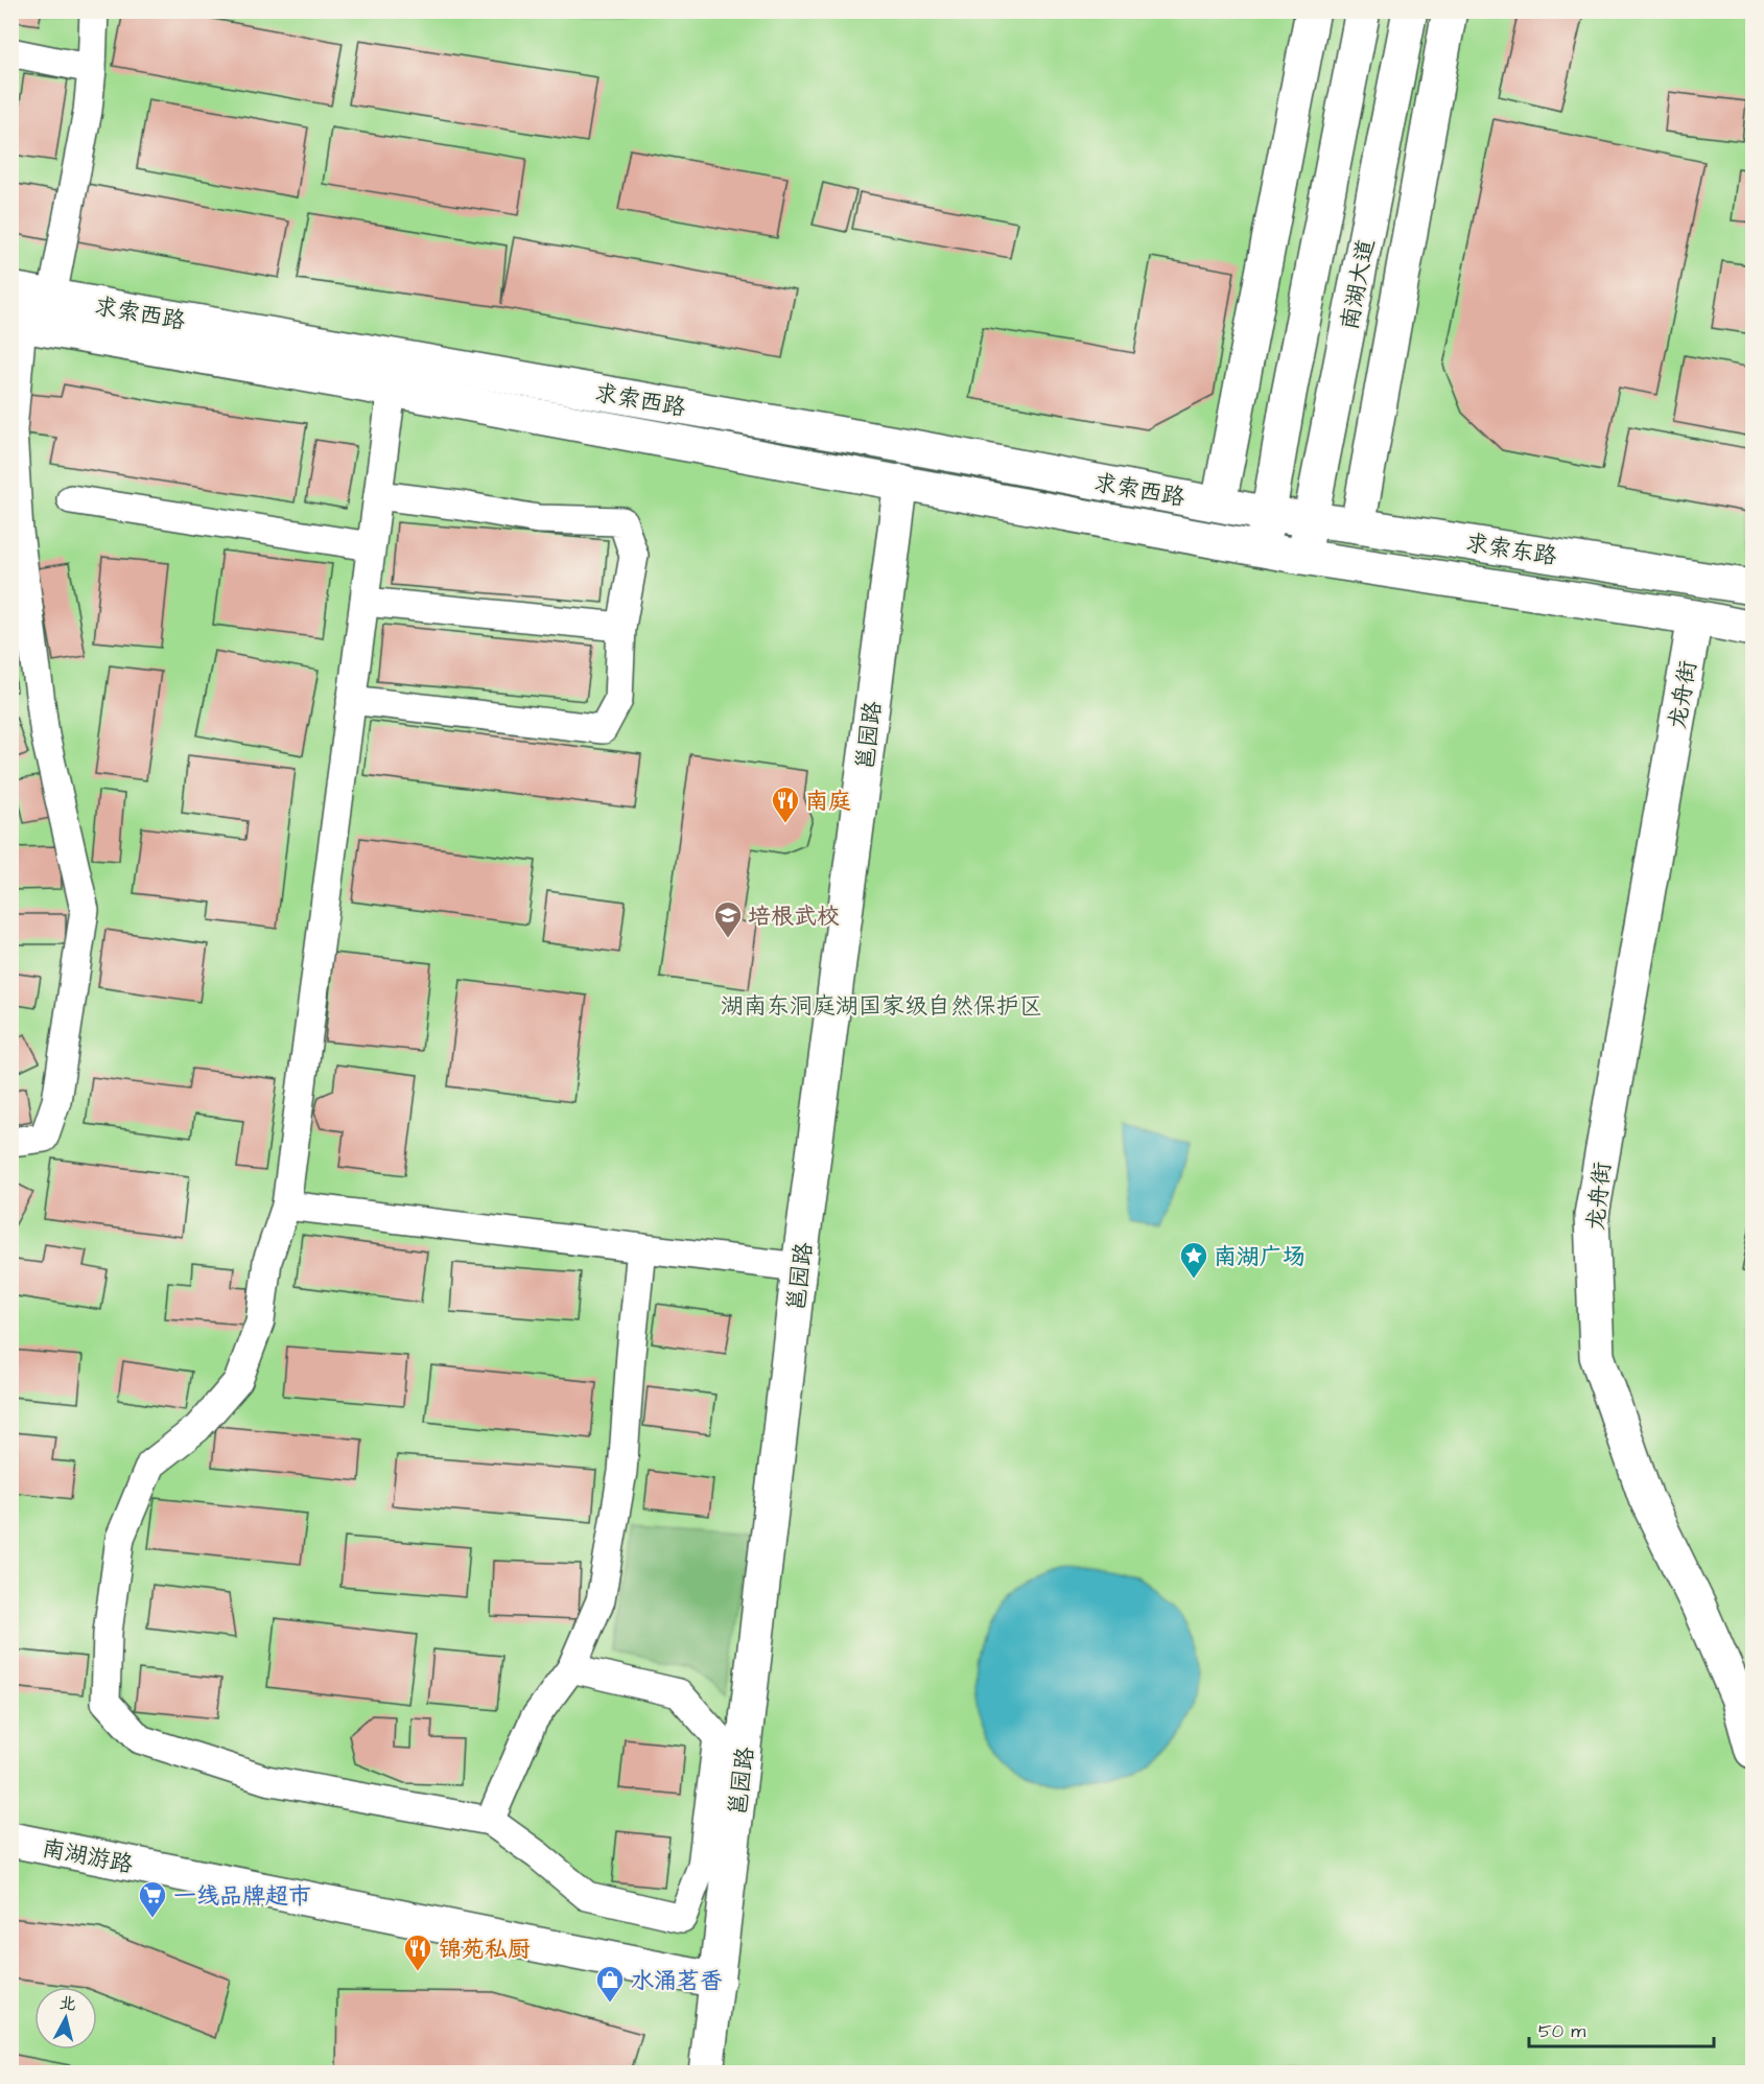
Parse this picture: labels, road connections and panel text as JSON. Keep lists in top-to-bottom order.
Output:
{
  "streets": {
    "main road": [
      "南湖大道",
      "求索西路",
      "求索东路",
      "龙舟街",
      "邕园路",
      "南湖游路"
    ]
  },
  "crossings": [
    ["南湖大道", "求索西路"],
    ["南湖大道", "求索东路"],
    ["求索西路", "求索东路"],
    ["求索西路", "龙舟街"],
    ["求索西路", "邕园路"],
    ["邕园路", "南湖游路"]
  ],
  "parks": ["湖南东洞庭湖国家级自然保护区"],
  "places": {
    "restaurant": ["南庭", "锦苑私厨"],
    "school or university": ["培根武校"],
    "place": ["南湖广场"],
    "supermarket": ["一线品牌超市"],
    "shop": ["水涌茗香"]
  },
  "scale_bar": "50 m",
  "north": "top"
}
